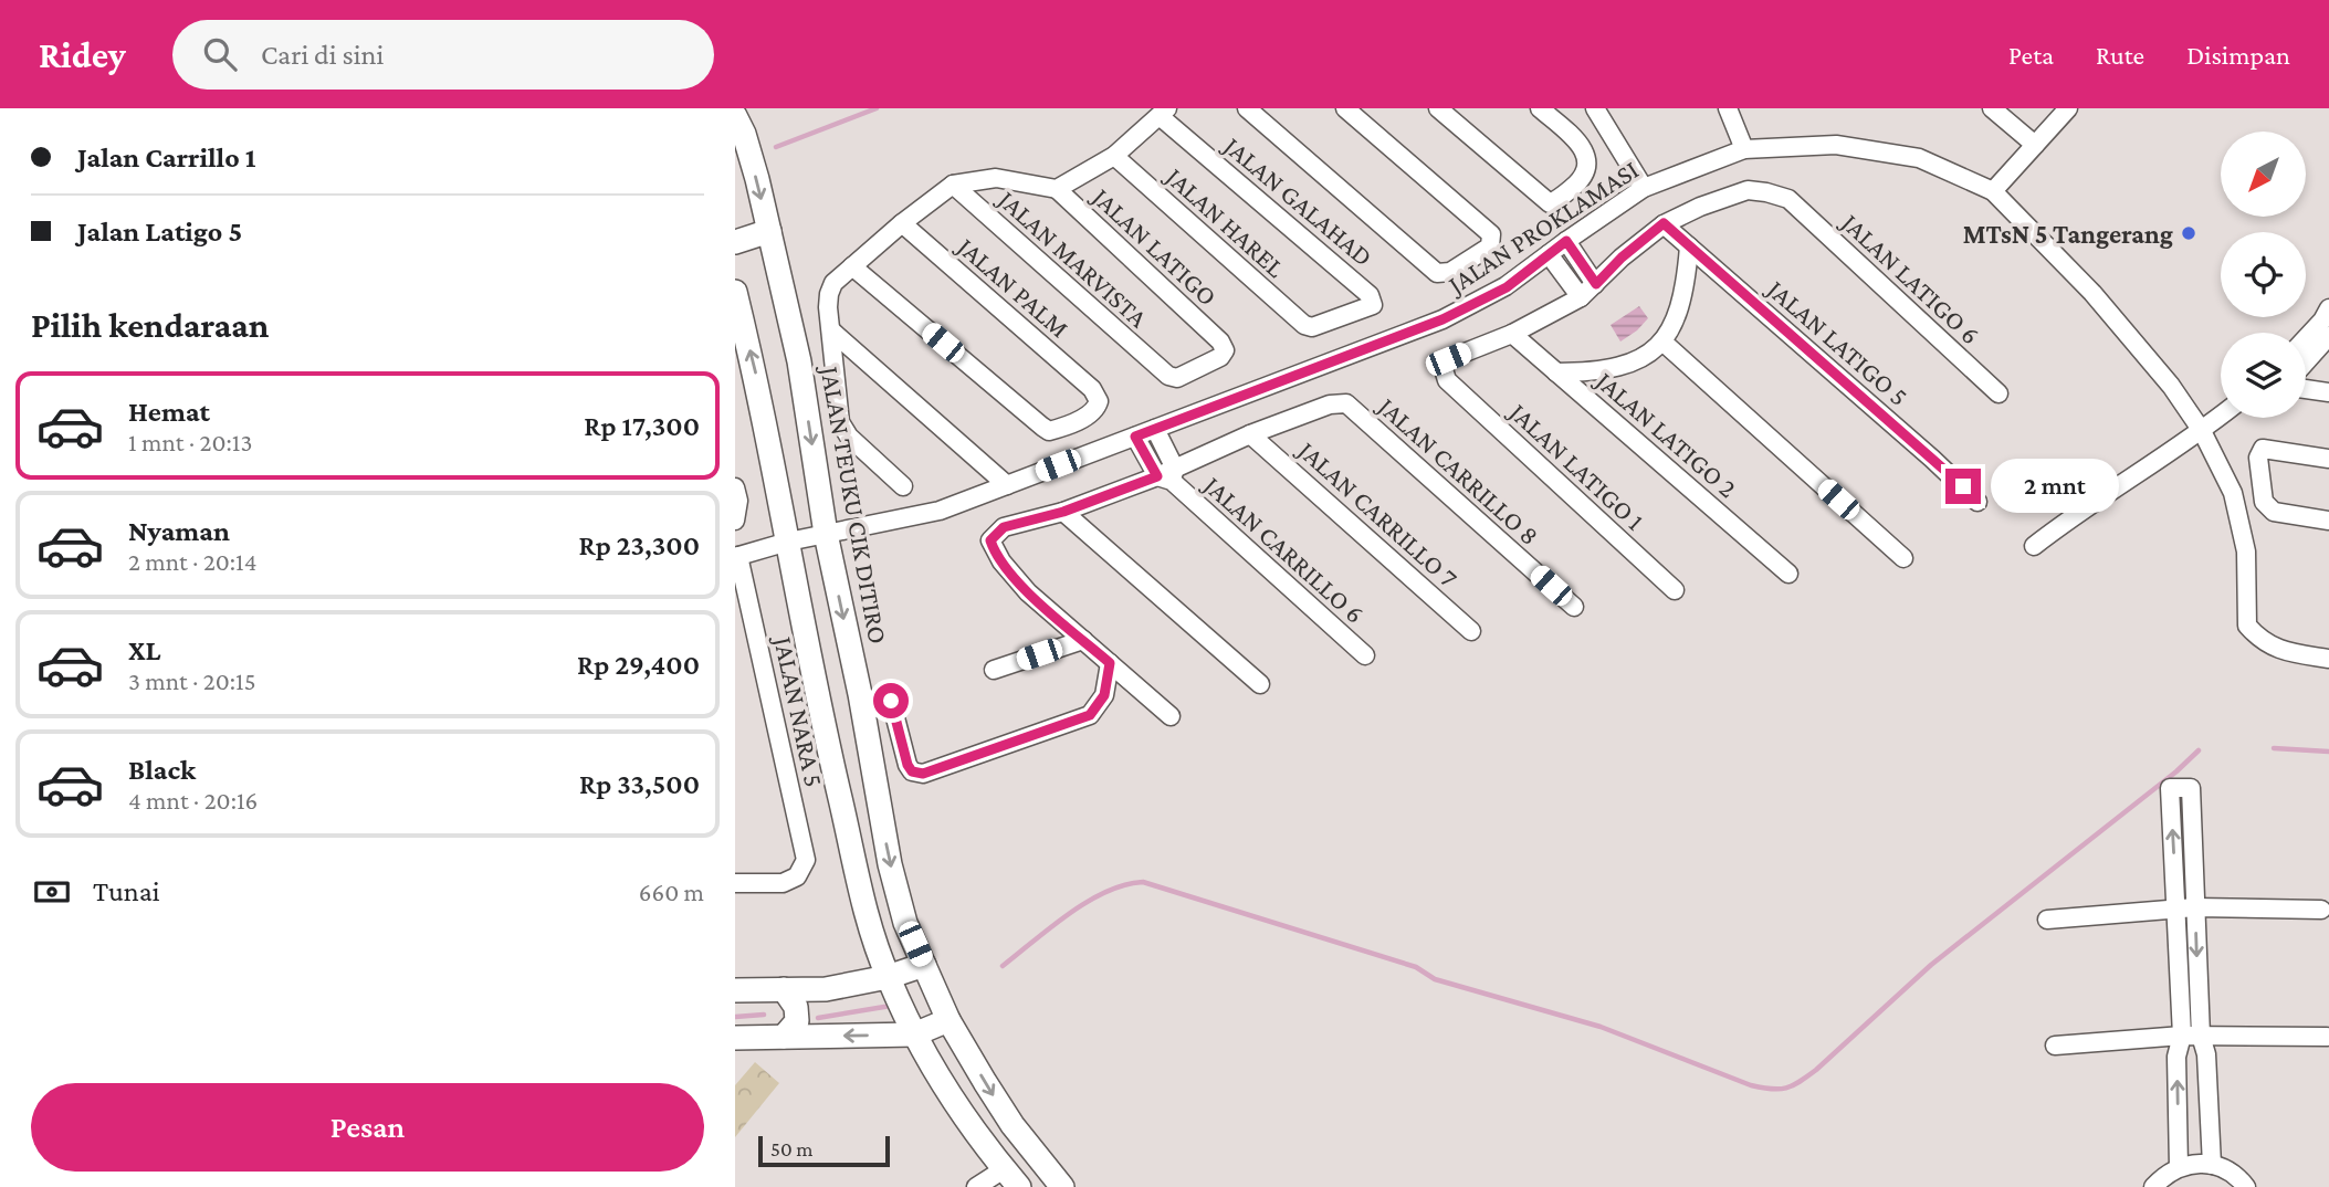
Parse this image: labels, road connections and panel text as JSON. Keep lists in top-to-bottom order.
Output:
{
  "streets": {
    "main road": ["JALAN TEUKU CIK DITIRO"],
    "street": [
      "JALAN GALAHAD",
      "JALAN HAREL",
      "JALAN PROKLAMASI",
      "JALAN LATIGO",
      "JALAN MARVISTA",
      "JALAN LATIGO 6",
      "JALAN PALM",
      "JALAN LATIGO 5",
      "JALAN LATIGO 2",
      "JALAN LATIGO 1",
      "JALAN CARRILLO 8",
      "JALAN CARRILLO 7",
      "JALAN CARRILLO 6",
      "JALAN NARA 5"
    ]
  },
  "crossings": [
    ["JALAN GALAHAD", "JALAN HAREL"],
    ["JALAN PROKLAMASI", "JALAN TEUKU CIK DITIRO"],
    ["JALAN PROKLAMASI", "JALAN NARA 5"],
    ["JALAN LATIGO", "JALAN MARVISTA"],
    ["JALAN LATIGO 6", "JALAN LATIGO 5"],
    ["JALAN LATIGO 2", "JALAN LATIGO 1"],
    ["JALAN CARRILLO 8", "JALAN CARRILLO 7"]
  ],
  "places": ["MTsN 5 Tangerang"],
  "scale_bar": "50 m",
  "north": "bottom left",
  "page": {
    "header": "Ridey",
    "search": "Cari di sini",
    "nav": ["Peta", "Rute", "Disimpan"],
    "banner": ["Jalan Carrillo 1", "Jalan Latigo 5"],
    "heading": "Pilih kendaraan",
    "list": [
      {
        "name": "Hemat",
        "note": "1 mnt · 20:13",
        "value": "Rp 17,300"
      },
      {
        "name": "Nyaman",
        "note": "2 mnt · 20:14",
        "value": "Rp 23,300"
      },
      {
        "name": "XL",
        "note": "3 mnt · 20:15",
        "value": "Rp 29,400"
      },
      {
        "name": "Black",
        "note": "4 mnt · 20:16",
        "value": "Rp 33,500"
      }
    ],
    "bubble": "2 mnt",
    "pay": ["Tunai", "660 m"],
    "buttons": "Pesan",
    "scale": "50 m"
  }
}
